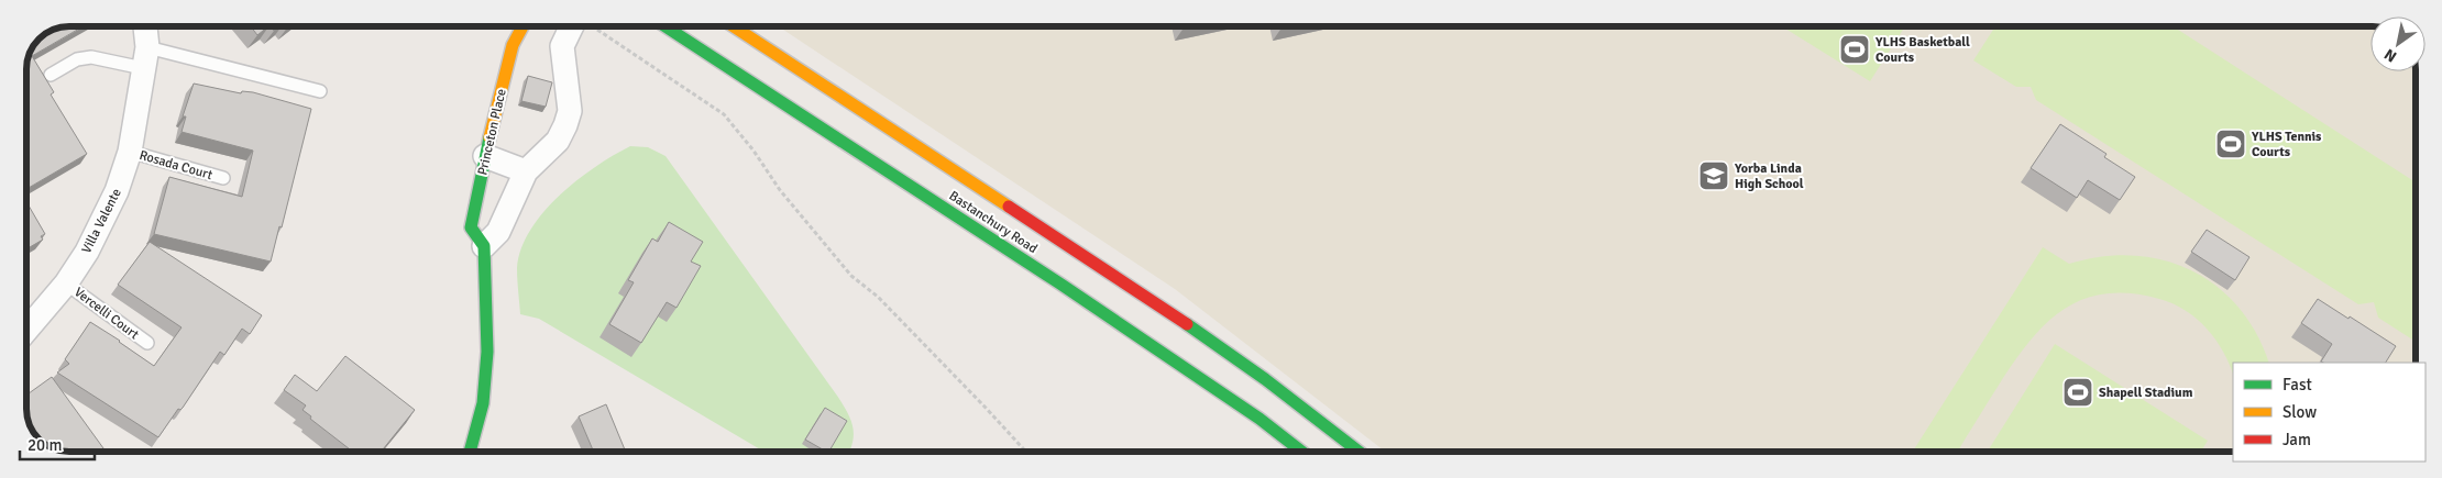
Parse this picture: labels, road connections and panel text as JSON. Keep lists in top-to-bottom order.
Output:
{
  "streets": {
    "main road": ["Princeton Place", "Bastanchury Road"],
    "street": ["Villa Valente"],
    "lane": ["Rosada Court", "Vercelli Court"]
  },
  "crossings": [
    ["Rosada Court", "Villa Valente"],
    ["Villa Valente", "Vercelli Court"]
  ],
  "places": {
    "sports": ["YLHS Basketball Courts", "YLHS Tennis Courts", "Shapell Stadium"],
    "school or university": ["Yorba Linda High School"]
  },
  "legend": ["Fast", "Slow", "Jam"],
  "scale_bar": "20 m",
  "north": "bottom left"
}
